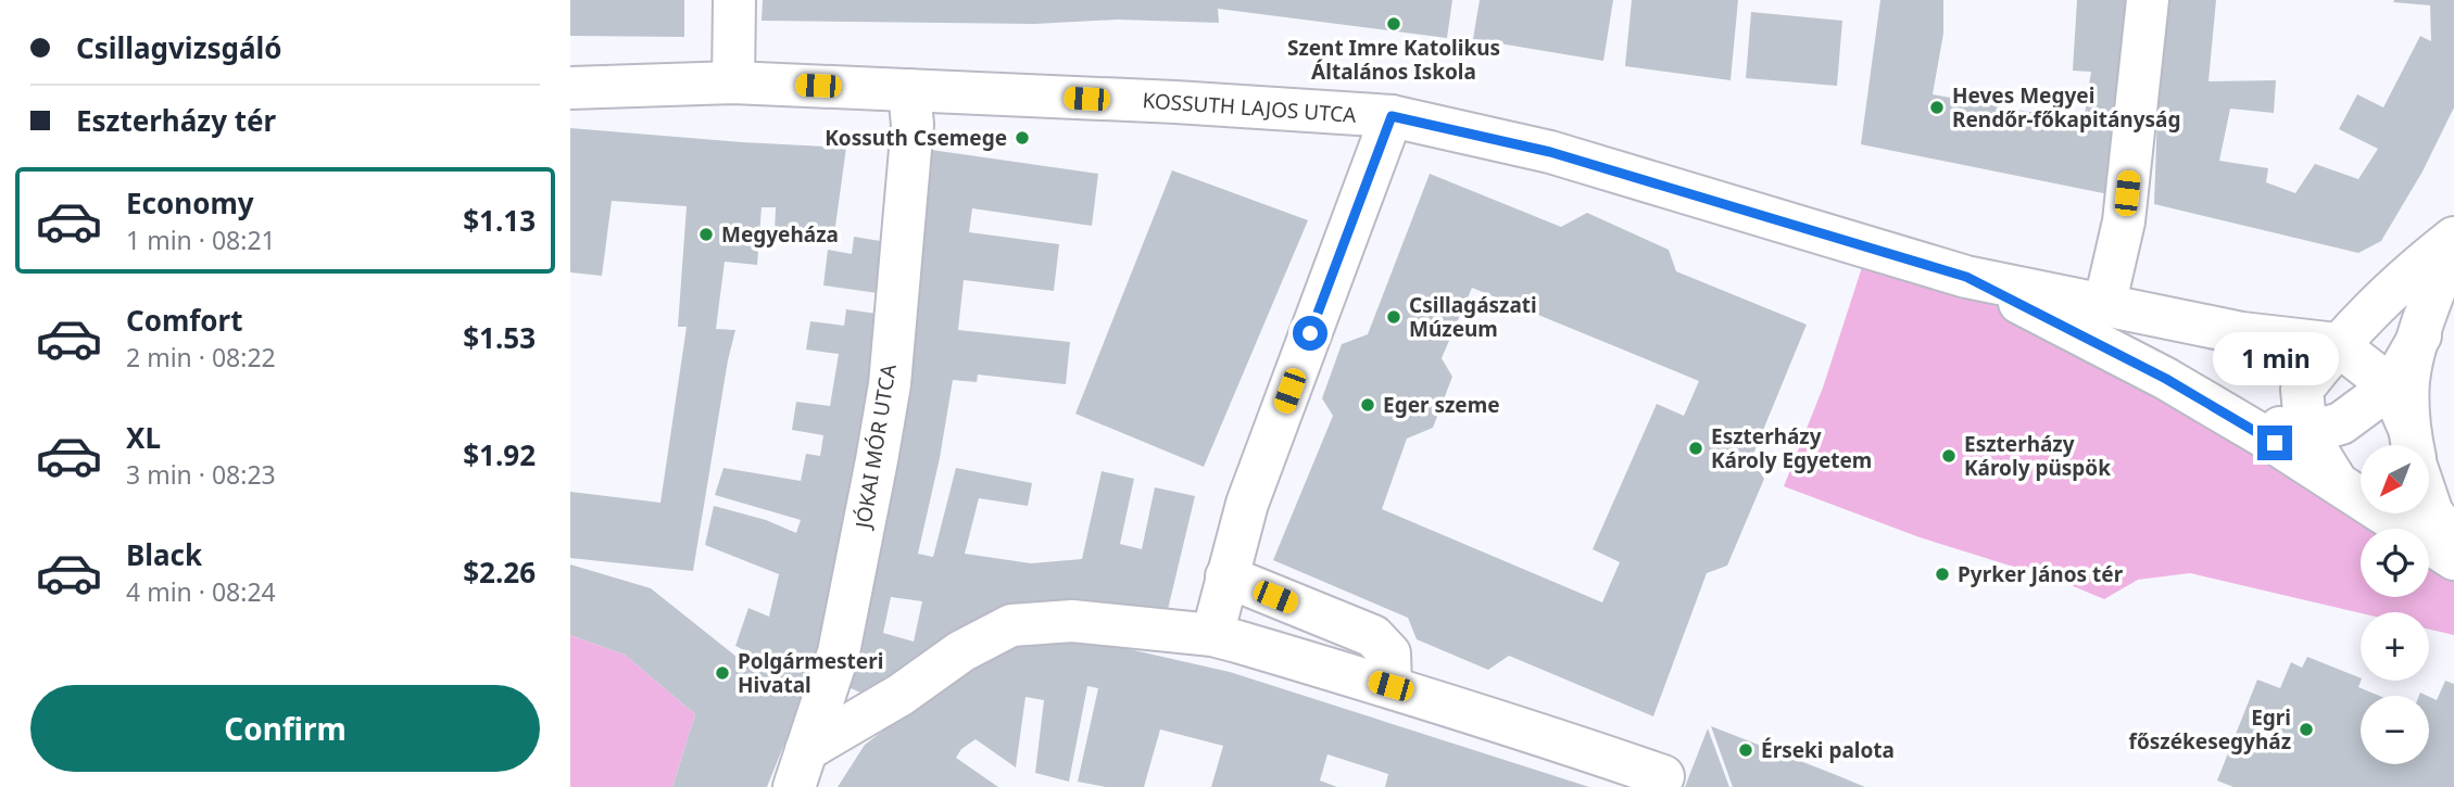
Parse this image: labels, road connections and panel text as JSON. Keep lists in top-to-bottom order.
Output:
{
  "streets": {
    "street": ["KOSSUTH LAJOS UTCA", "JÓKAI MÓR UTCA"]
  },
  "crossings": [
    ["KOSSUTH LAJOS UTCA", "JÓKAI MÓR UTCA"]
  ],
  "places": [
    "Szent Imre Katolikus Általános Iskola",
    "Heves Megyei Rendőr-főkapitányság",
    "Kossuth Csemege",
    "Megyeháza",
    "Csillagászati Múzeum",
    "Eger szeme",
    "Eszterházy Károly Egyetem",
    "Eszterházy Károly püspök",
    "Pyrker János tér",
    "Polgármesteri Hivatal",
    "Egri főszékesegyház",
    "Érseki palota"
  ],
  "north": "bottom left",
  "page": {
    "banner": ["Csillagvizsgáló", "Eszterházy tér"],
    "list": [
      {
        "name": "Economy",
        "note": "1 min · 08:21",
        "value": "$1.13"
      },
      {
        "name": "Comfort",
        "note": "2 min · 08:22",
        "value": "$1.53"
      },
      {
        "name": "XL",
        "note": "3 min · 08:23",
        "value": "$1.92"
      },
      {
        "name": "Black",
        "note": "4 min · 08:24",
        "value": "$2.26"
      }
    ],
    "bubble": "1 min",
    "map_buttons": ["+", "−"],
    "buttons": "Confirm"
  }
}
